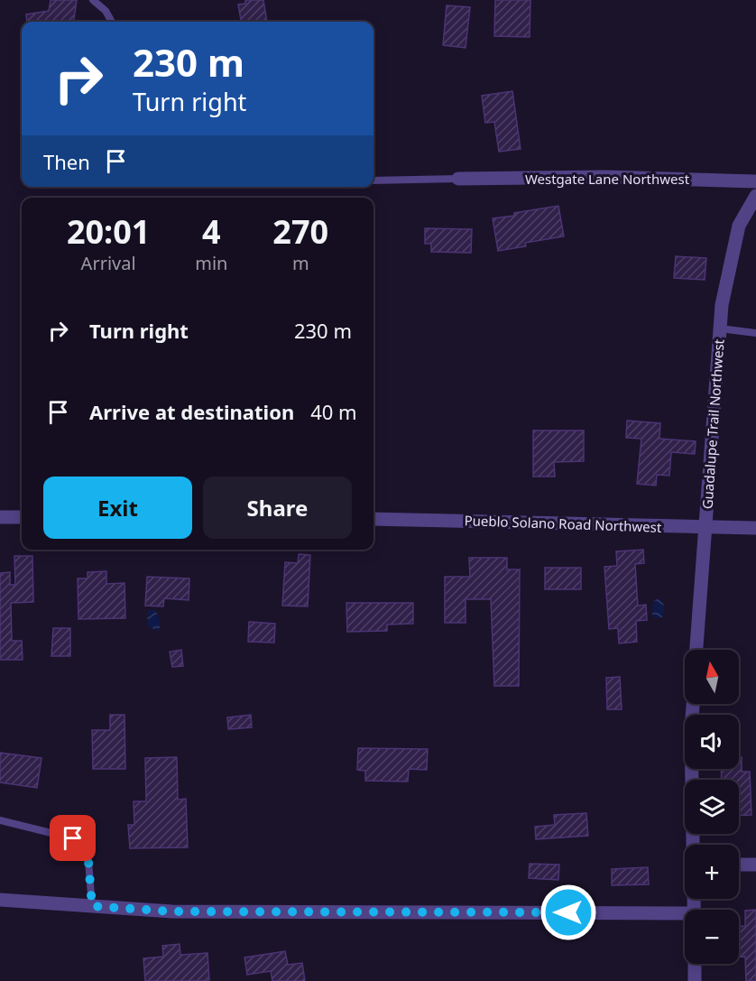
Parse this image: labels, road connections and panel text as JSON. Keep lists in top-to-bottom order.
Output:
{
  "streets": {
    "street": ["Westgate Lane Northwest", "Guadalupe Trail Northwest", "Pueblo Solano Road Northwest"]
  },
  "crossings": [
    ["Guadalupe Trail Northwest", "Pueblo Solano Road Northwest"]
  ],
  "north": "top",
  "page": {
    "turn": ["230 m", "Turn right"],
    "then": "Then",
    "eta": [
      "20:01",
      "Arrival",
      "4",
      "min",
      "270",
      "m"
    ],
    "list": [
      {
        "name": "Turn right",
        "value": "230 m"
      },
      {
        "name": "Arrive at destination",
        "value": "40 m"
      }
    ],
    "buttons": ["Exit", "Share"],
    "map_buttons": ["+", "−"]
  }
}
